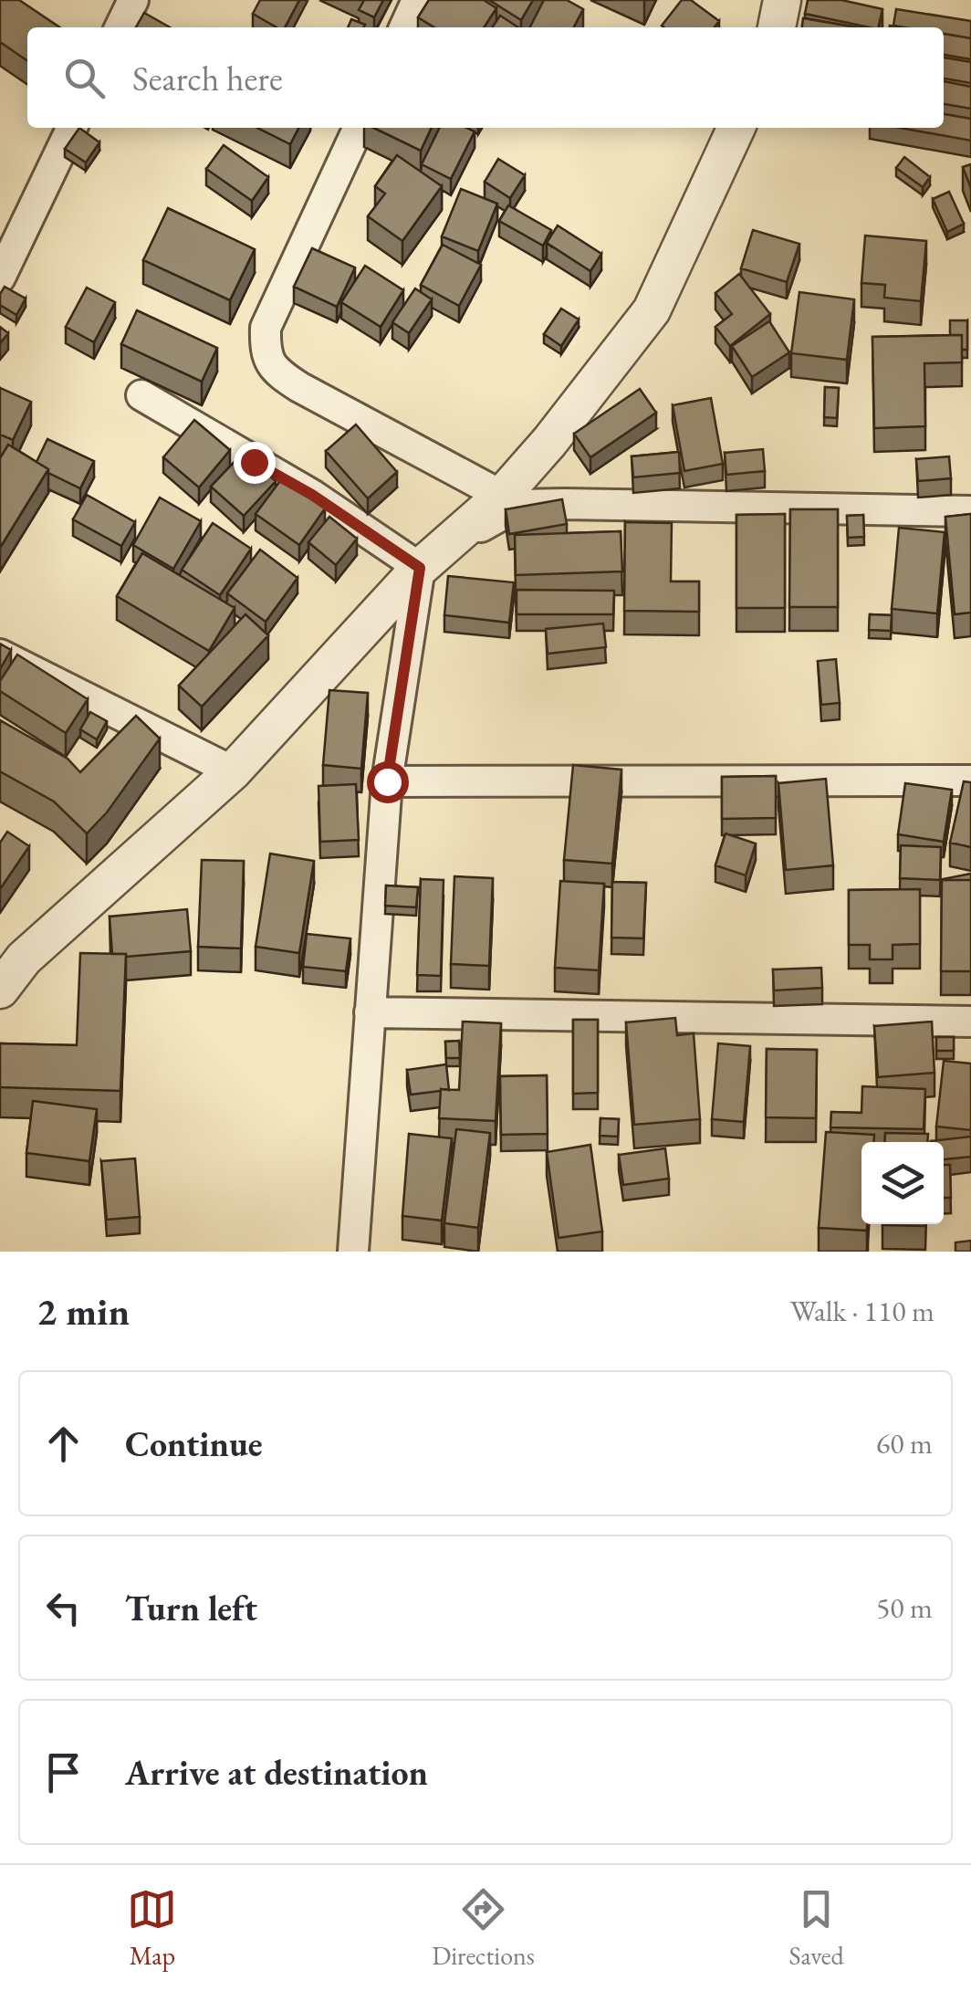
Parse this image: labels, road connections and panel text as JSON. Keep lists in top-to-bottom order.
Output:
{
  "page": {
    "search": "Search here",
    "heading": ["2 min", "Walk · 110 m"],
    "list": [
      ["Continue", "60 m"],
      ["Turn left", "50 m"],
      "Arrive at destination"
    ],
    "nav": ["Map", "Directions", "Saved"]
  }
}
